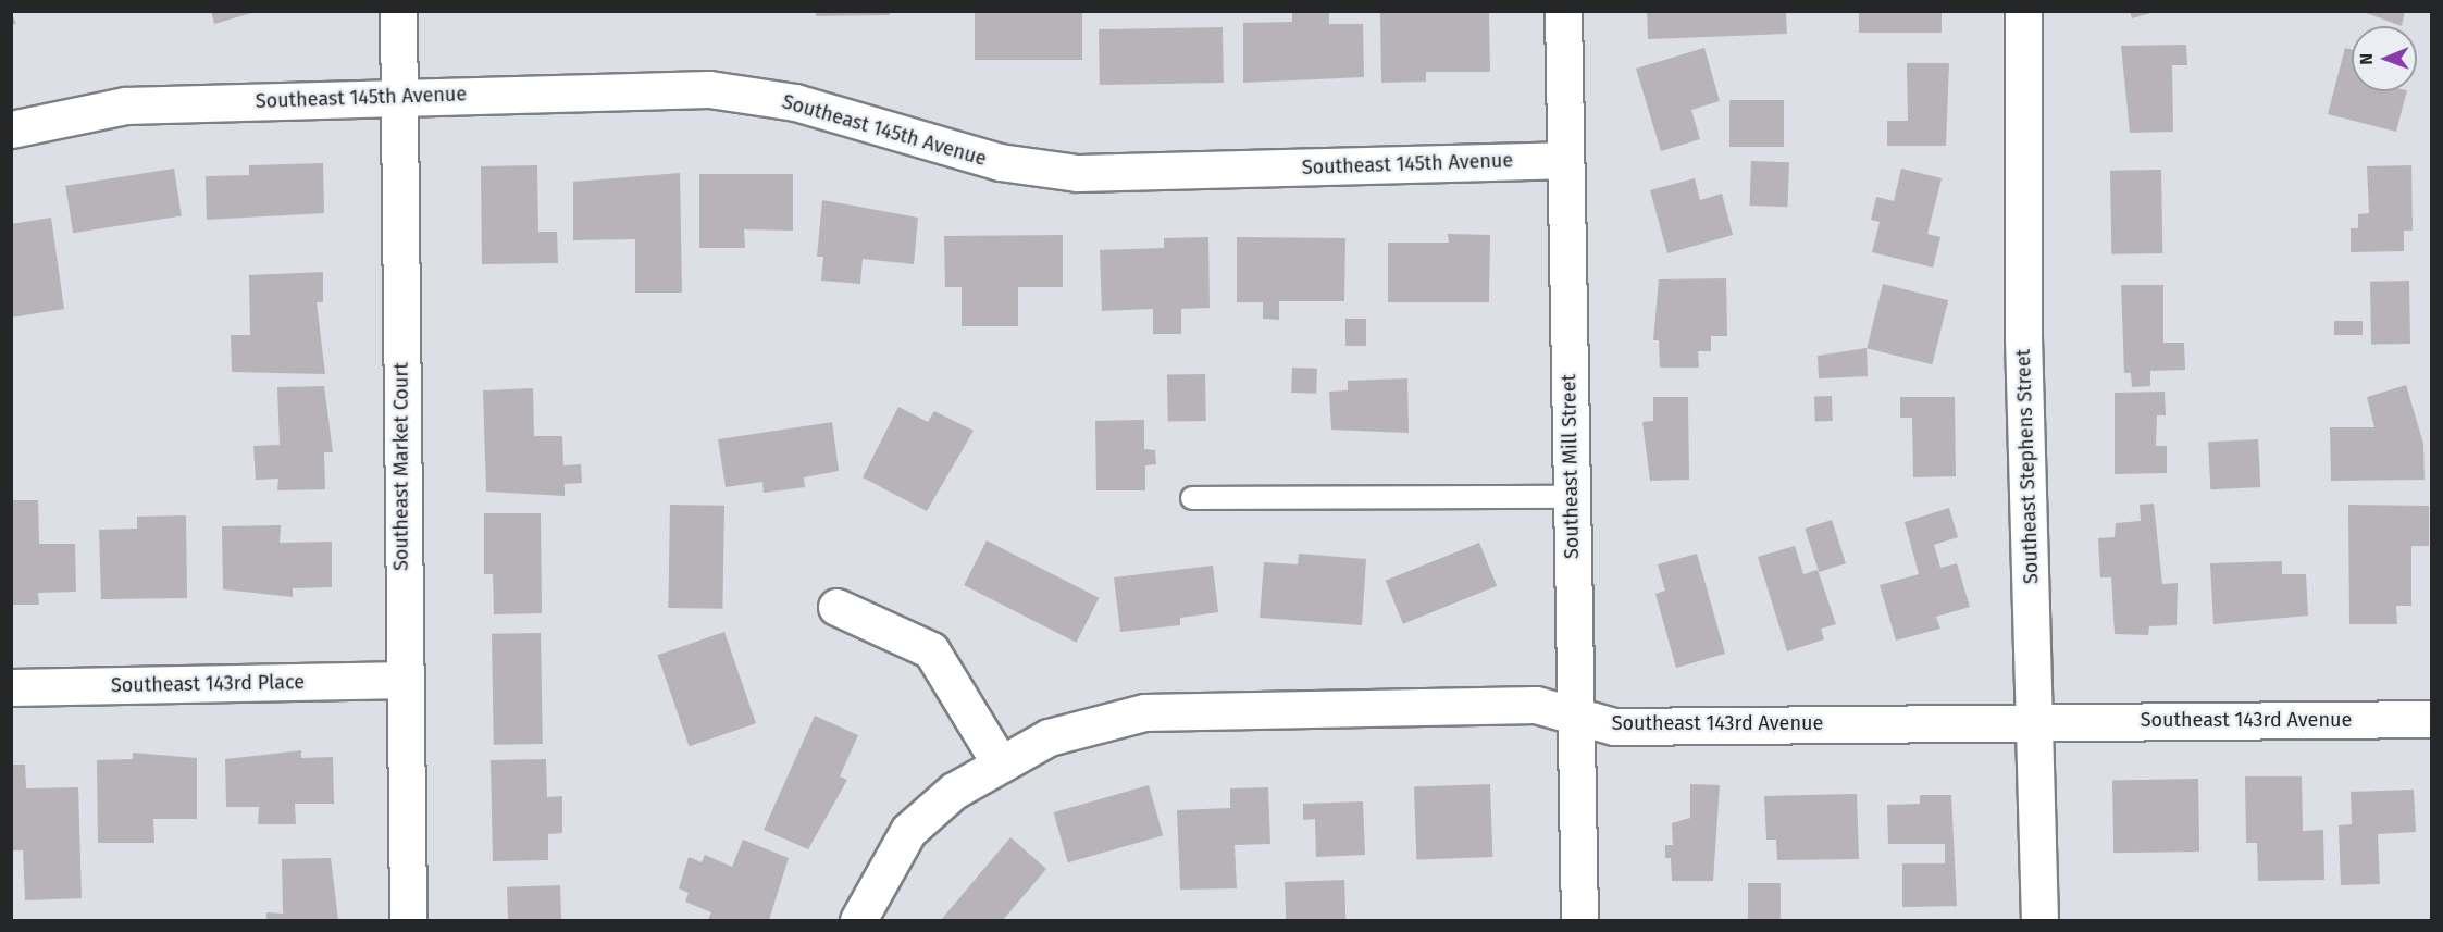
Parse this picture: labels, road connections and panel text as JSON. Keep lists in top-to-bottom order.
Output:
{
  "streets": {
    "street": [
      "Southeast 145th Avenue",
      "Southeast Market Court",
      "Southeast Mill Street",
      "Southeast Stephens Street",
      "Southeast 143rd Place",
      "Southeast 143rd Avenue"
    ]
  },
  "crossings": [
    ["Southeast 145th Avenue", "Southeast Market Court"],
    ["Southeast 145th Avenue", "Southeast Mill Street"],
    ["Southeast Market Court", "Southeast 143rd Place"],
    ["Southeast Mill Street", "Southeast 143rd Avenue"],
    ["Southeast Stephens Street", "Southeast 143rd Avenue"]
  ],
  "north": "left"
}
